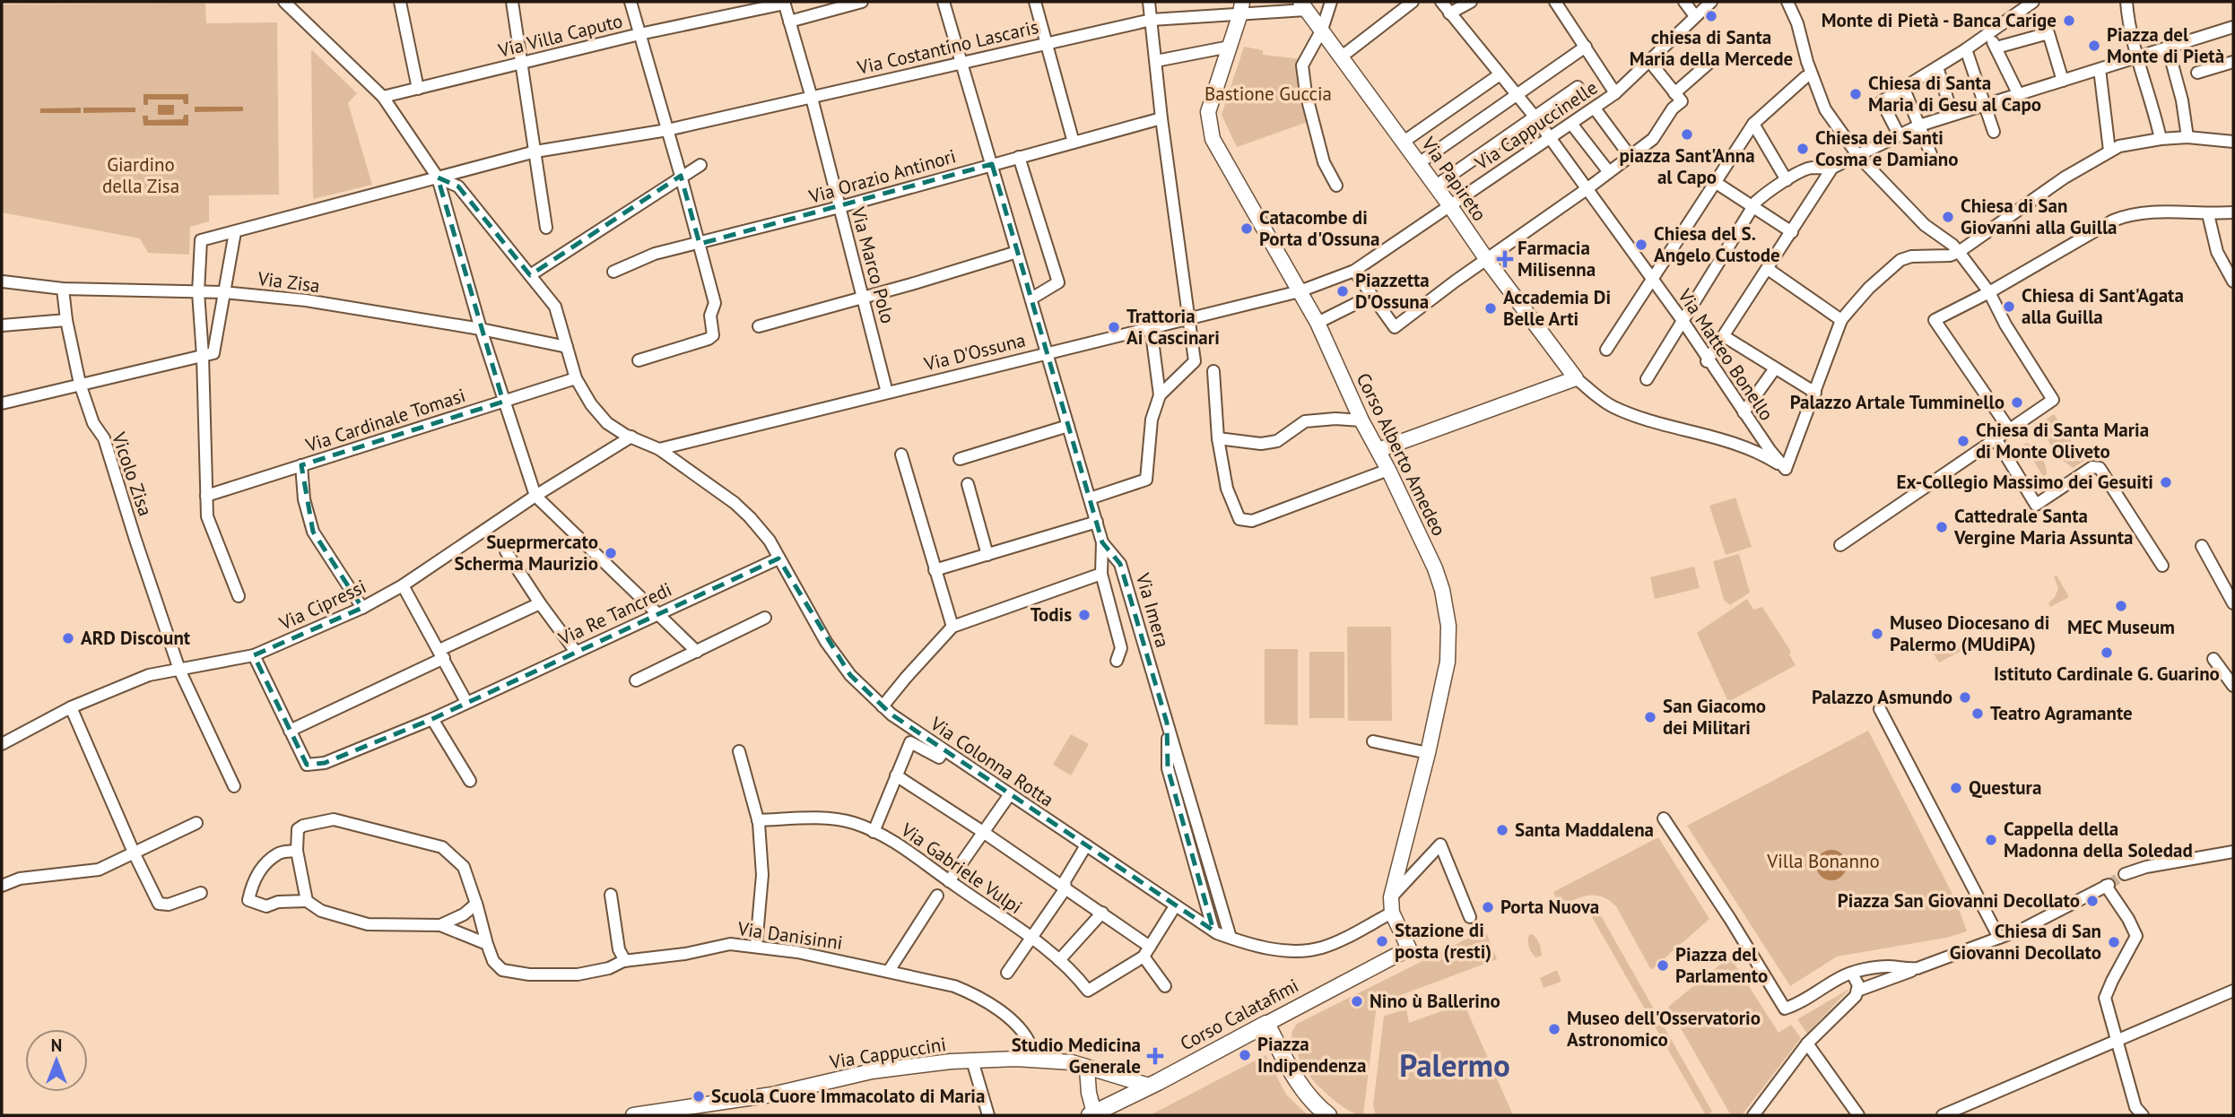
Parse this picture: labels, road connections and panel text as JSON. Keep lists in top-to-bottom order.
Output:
{
  "streets": {
    "main road": ["Corso Calatafimi"],
    "street": [
      "Via Villa Caputo",
      "Via Costantino Lascaris",
      "Via Cappuccinelle",
      "Via Orazio Antinori",
      "Via Papireto",
      "Via Marco Polo",
      "Via Zisa",
      "Via D'Ossuna",
      "Via Matteo Bonello",
      "Via Cardinale Tomasi",
      "Corso Alberto Amedeo",
      "Vicolo Zisa",
      "Via Cipressi",
      "Via Imera",
      "Via Re Tancredi",
      "Via Colonna Rotta",
      "Via Gabriele Vulpi",
      "Via Danisinni",
      "Via Cappuccini"
    ]
  },
  "crossings": [
    ["Via Villa Caputo", "Via Marco Polo"],
    ["Via Costantino Lascaris", "Via Papireto"],
    ["Via Costantino Lascaris", "Via Marco Polo"],
    ["Via Costantino Lascaris", "Via Zisa"],
    ["Via Costantino Lascaris", "Corso Alberto Amedeo"],
    ["Via Costantino Lascaris", "Via Imera"],
    ["Via Costantino Lascaris", "Via Colonna Rotta"],
    ["Via Cappuccinelle", "Via Papireto"],
    ["Via Cappuccinelle", "Via D'Ossuna"],
    ["Via Cappuccinelle", "Via Matteo Bonello"],
    ["Via Cappuccinelle", "Corso Alberto Amedeo"],
    ["Via Orazio Antinori", "Via Marco Polo"],
    ["Via Orazio Antinori", "Via Imera"],
    ["Via Marco Polo", "Via D'Ossuna"],
    ["Via Zisa", "Vicolo Zisa"],
    ["Via Zisa", "Via Colonna Rotta"],
    ["Via D'Ossuna", "Corso Alberto Amedeo"],
    ["Via D'Ossuna", "Via Imera"],
    ["Via D'Ossuna", "Via Colonna Rotta"],
    ["Via Cardinale Tomasi", "Via Colonna Rotta"],
    ["Corso Alberto Amedeo", "Via Colonna Rotta"],
    ["Corso Alberto Amedeo", "Corso Calatafimi"],
    ["Vicolo Zisa", "Via Cipressi"],
    ["Via Cipressi", "Via Colonna Rotta"],
    ["Via Imera", "Via Colonna Rotta"],
    ["Via Re Tancredi", "Via Colonna Rotta"],
    ["Via Colonna Rotta", "Corso Calatafimi"],
    ["Via Danisinni", "Via Cappuccini"],
    ["Corso Calatafimi", "Via Cappuccini"]
  ],
  "districts": ["Palermo"],
  "parks": ["Bastione Guccia", "Giardino della Zisa", "Villa Bonanno"],
  "places": {
    "other": [
      "chiesa di Santa Maria della Mercede",
      "Monte di Pietà - Banca Carige",
      "Piazza del Monte di Pietà",
      "Chiesa di Santa Maria di Gesu al Capo",
      "piazza Sant'Anna al Capo",
      "Chiesa dei Santi Cosma e Damiano",
      "Chiesa di San Giovanni alla Guilla",
      "Catacombe di Porta d'Ossuna",
      "Chiesa del S. Angelo Custode",
      "Piazzetta D'Ossuna",
      "Chiesa di Sant'Agata alla Guilla",
      "Accademia Di Belle Arti",
      "Trattoria Ai Cascinari",
      "Palazzo Artale Tumminello",
      "Chiesa di Santa Maria di Monte Oliveto",
      "Ex-Collegio Massimo dei Gesuiti",
      "Cattedrale Santa Vergine Maria Assunta",
      "Sueprmercato Scherma Maurizio",
      "MEC Museum",
      "Todis",
      "Museo Diocesano di Palermo (MUdiPA)",
      "ARD Discount",
      "Istituto Cardinale G. Guarino",
      "Palazzo Asmundo",
      "Teatro Agramante",
      "San Giacomo dei Militari",
      "Questura",
      "Santa Maddalena",
      "Cappella della Madonna della Soledad",
      "Piazza San Giovanni Decollato",
      "Porta Nuova",
      "Stazione di posta (resti)",
      "Chiesa di San Giovanni Decollato",
      "Piazza del Parlamento",
      "Nino ù Ballerino",
      "Museo dell'Osservatorio Astronomico",
      "Piazza Indipendenza",
      "Scuola Cuore Immacolato di Maria"
    ],
    "health": ["Farmacia Milisenna", "Studio Medicina Generale"]
  },
  "north": "top"
}
